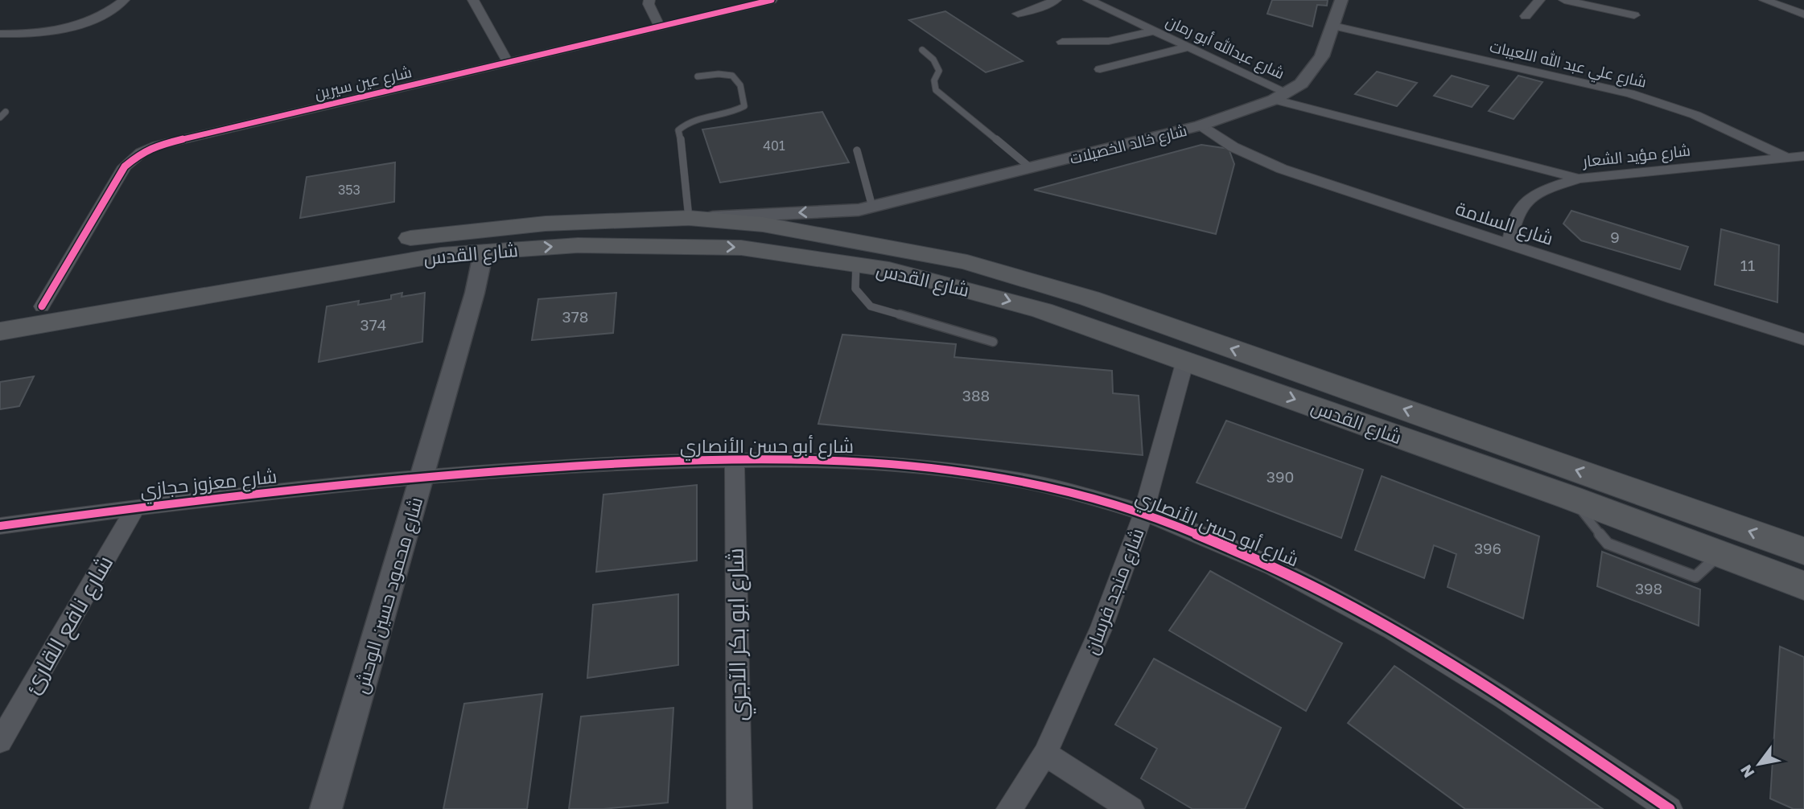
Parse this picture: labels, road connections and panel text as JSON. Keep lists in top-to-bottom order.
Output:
{
  "streets": {
    "highway": ["شارع القدس"],
    "street": [
      "شارع عبدالله أبو رمان",
      "شارع علي عبد الله اللعيبات",
      "شارع عين سيرين",
      "شارع خالد الخصيلات",
      "شارع مؤيد الشعار",
      "شارع السلامة",
      "شارع أبو حسن الأنصاري",
      "شارع معزوز حجازي",
      "شارع منجد فرسان",
      "شارع محمود حسين الوحش",
      "شارع نافع القارئ",
      "شارع ابو بكر الآجري"
    ]
  },
  "crossings": [
    ["شارع عبدالله أبو رمان", "شارع خالد الخصيلات"],
    ["شارع عبدالله أبو رمان", "شارع مؤيد الشعار"],
    ["شارع علي عبد الله اللعيبات", "شارع خالد الخصيلات"],
    ["شارع علي عبد الله اللعيبات", "شارع مؤيد الشعار"],
    ["شارع عين سيرين", "شارع القدس"],
    ["شارع خالد الخصيلات", "شارع السلامة"],
    ["شارع خالد الخصيلات", "شارع القدس"],
    ["شارع مؤيد الشعار", "شارع السلامة"],
    ["شارع القدس", "شارع منجد فرسان"],
    ["شارع القدس", "شارع محمود حسين الوحش"],
    ["شارع أبو حسن الأنصاري", "شارع معزوز حجازي"],
    ["شارع أبو حسن الأنصاري", "شارع منجد فرسان"],
    ["شارع أبو حسن الأنصاري", "شارع محمود حسين الوحش"],
    ["شارع أبو حسن الأنصاري", "شارع ابو بكر الآجري"],
    ["شارع معزوز حجازي", "شارع محمود حسين الوحش"],
    ["شارع معزوز حجازي", "شارع نافع القارئ"]
  ],
  "house_numbers": [
    "401",
    "353",
    "9",
    "11",
    "378",
    "374",
    "388",
    "390",
    "396",
    "398"
  ],
  "north": "bottom left"
}
